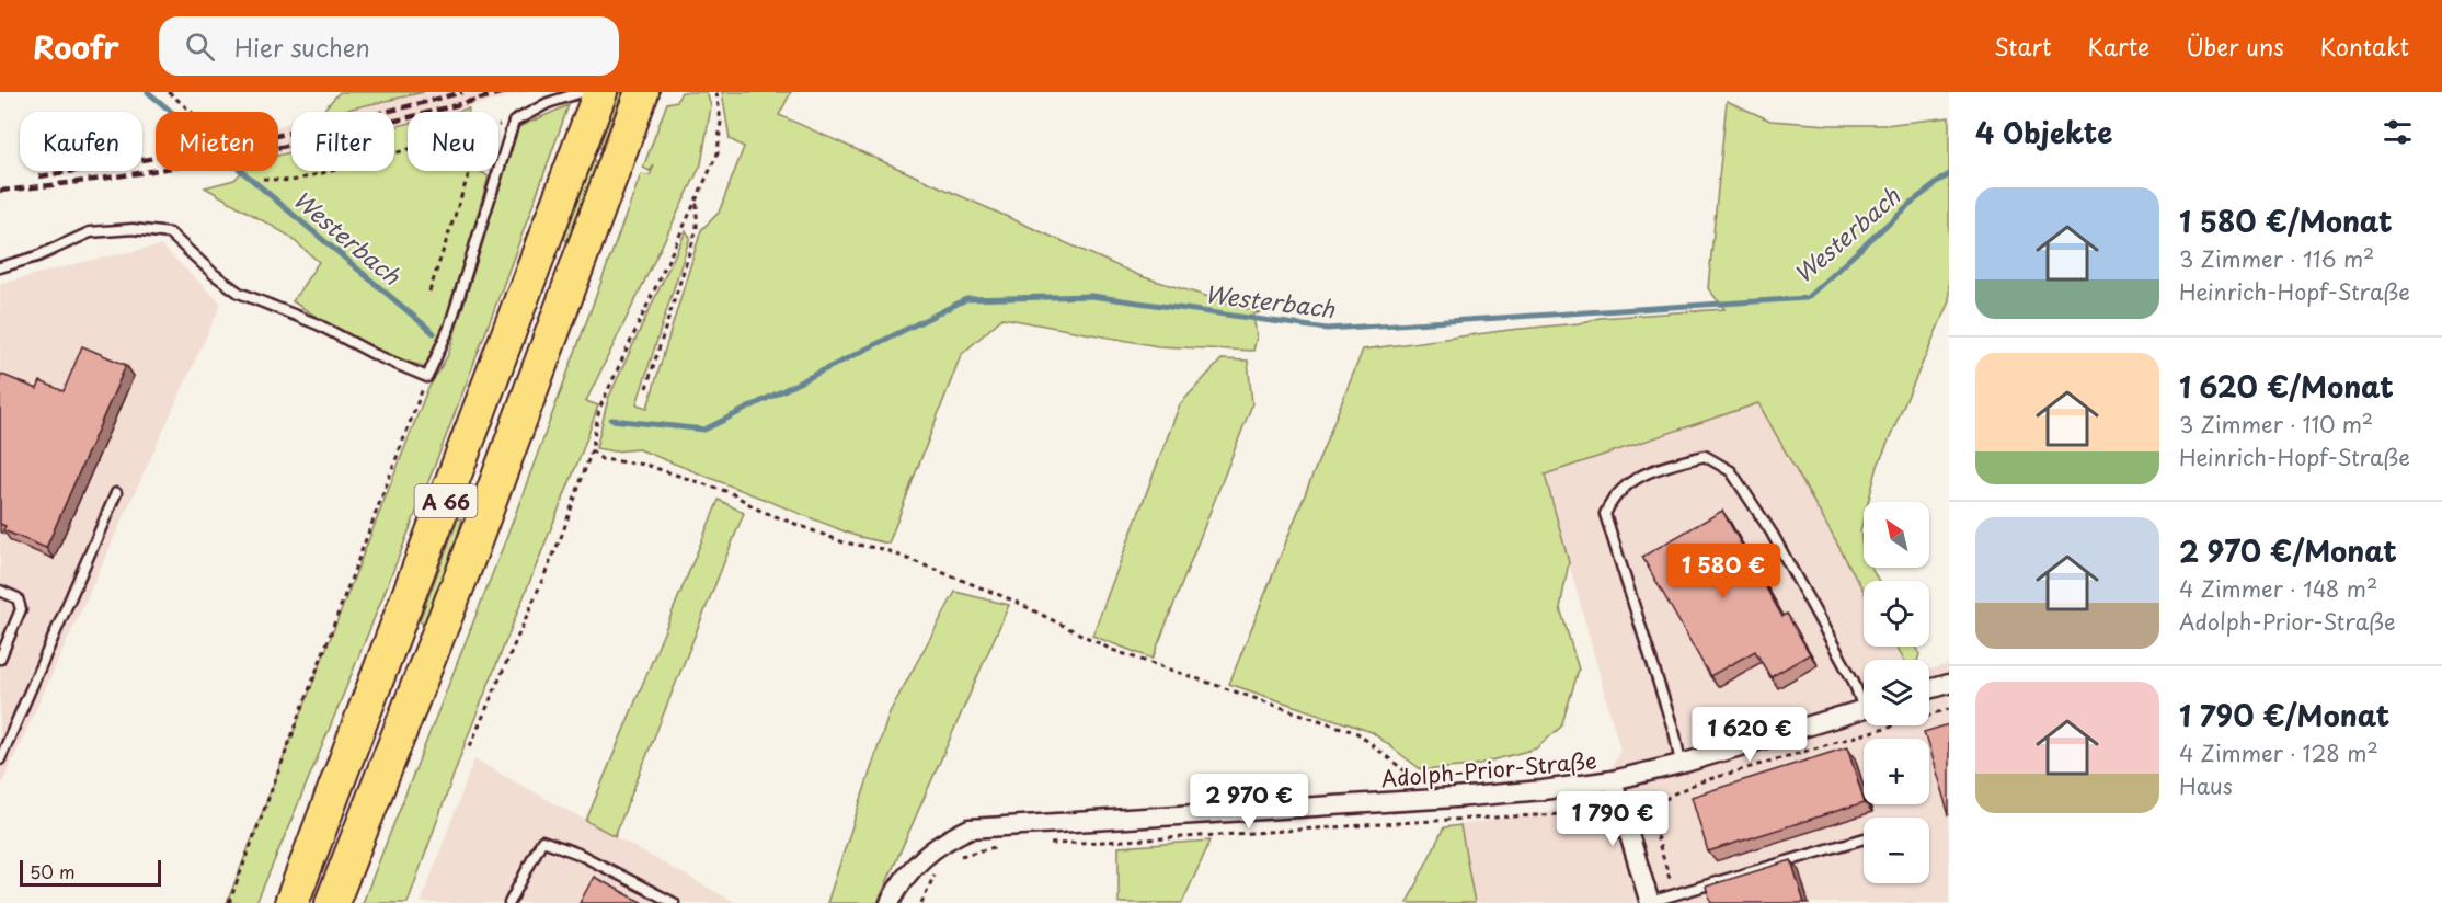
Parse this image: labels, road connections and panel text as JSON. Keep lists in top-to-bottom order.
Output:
{
  "streets": {
    "highway": ["A 66"],
    "street": ["Adolph-Prior-Straße"]
  },
  "water": ["Westerbach"],
  "scale_bar": "50 m",
  "north": "top left",
  "page": {
    "header": "Roofr",
    "search": "Hier suchen",
    "nav": [
      "Start",
      "Karte",
      "Über uns",
      "Kontakt"
    ],
    "heading": "4 Objekte",
    "chip": [
      "Kaufen",
      "Mieten",
      "Filter",
      "Neu"
    ],
    "list": [
      {
        "name": "1 580 €/Monat",
        "note": "3 Zimmer · 116 m² · Heinrich-Hopf-Straße"
      },
      {
        "name": "1 620 €/Monat",
        "note": "3 Zimmer · 110 m² · Heinrich-Hopf-Straße"
      },
      {
        "name": "2 970 €/Monat",
        "note": "4 Zimmer · 148 m² · Adolph-Prior-Straße"
      },
      {
        "name": "1 790 €/Monat",
        "note": "4 Zimmer · 128 m² · Haus"
      }
    ],
    "map_buttons": ["+", "−"],
    "price": [
      "1 580 €",
      "1 620 €",
      "2 970 €",
      "1 790 €"
    ],
    "scale": "50 m"
  }
}
